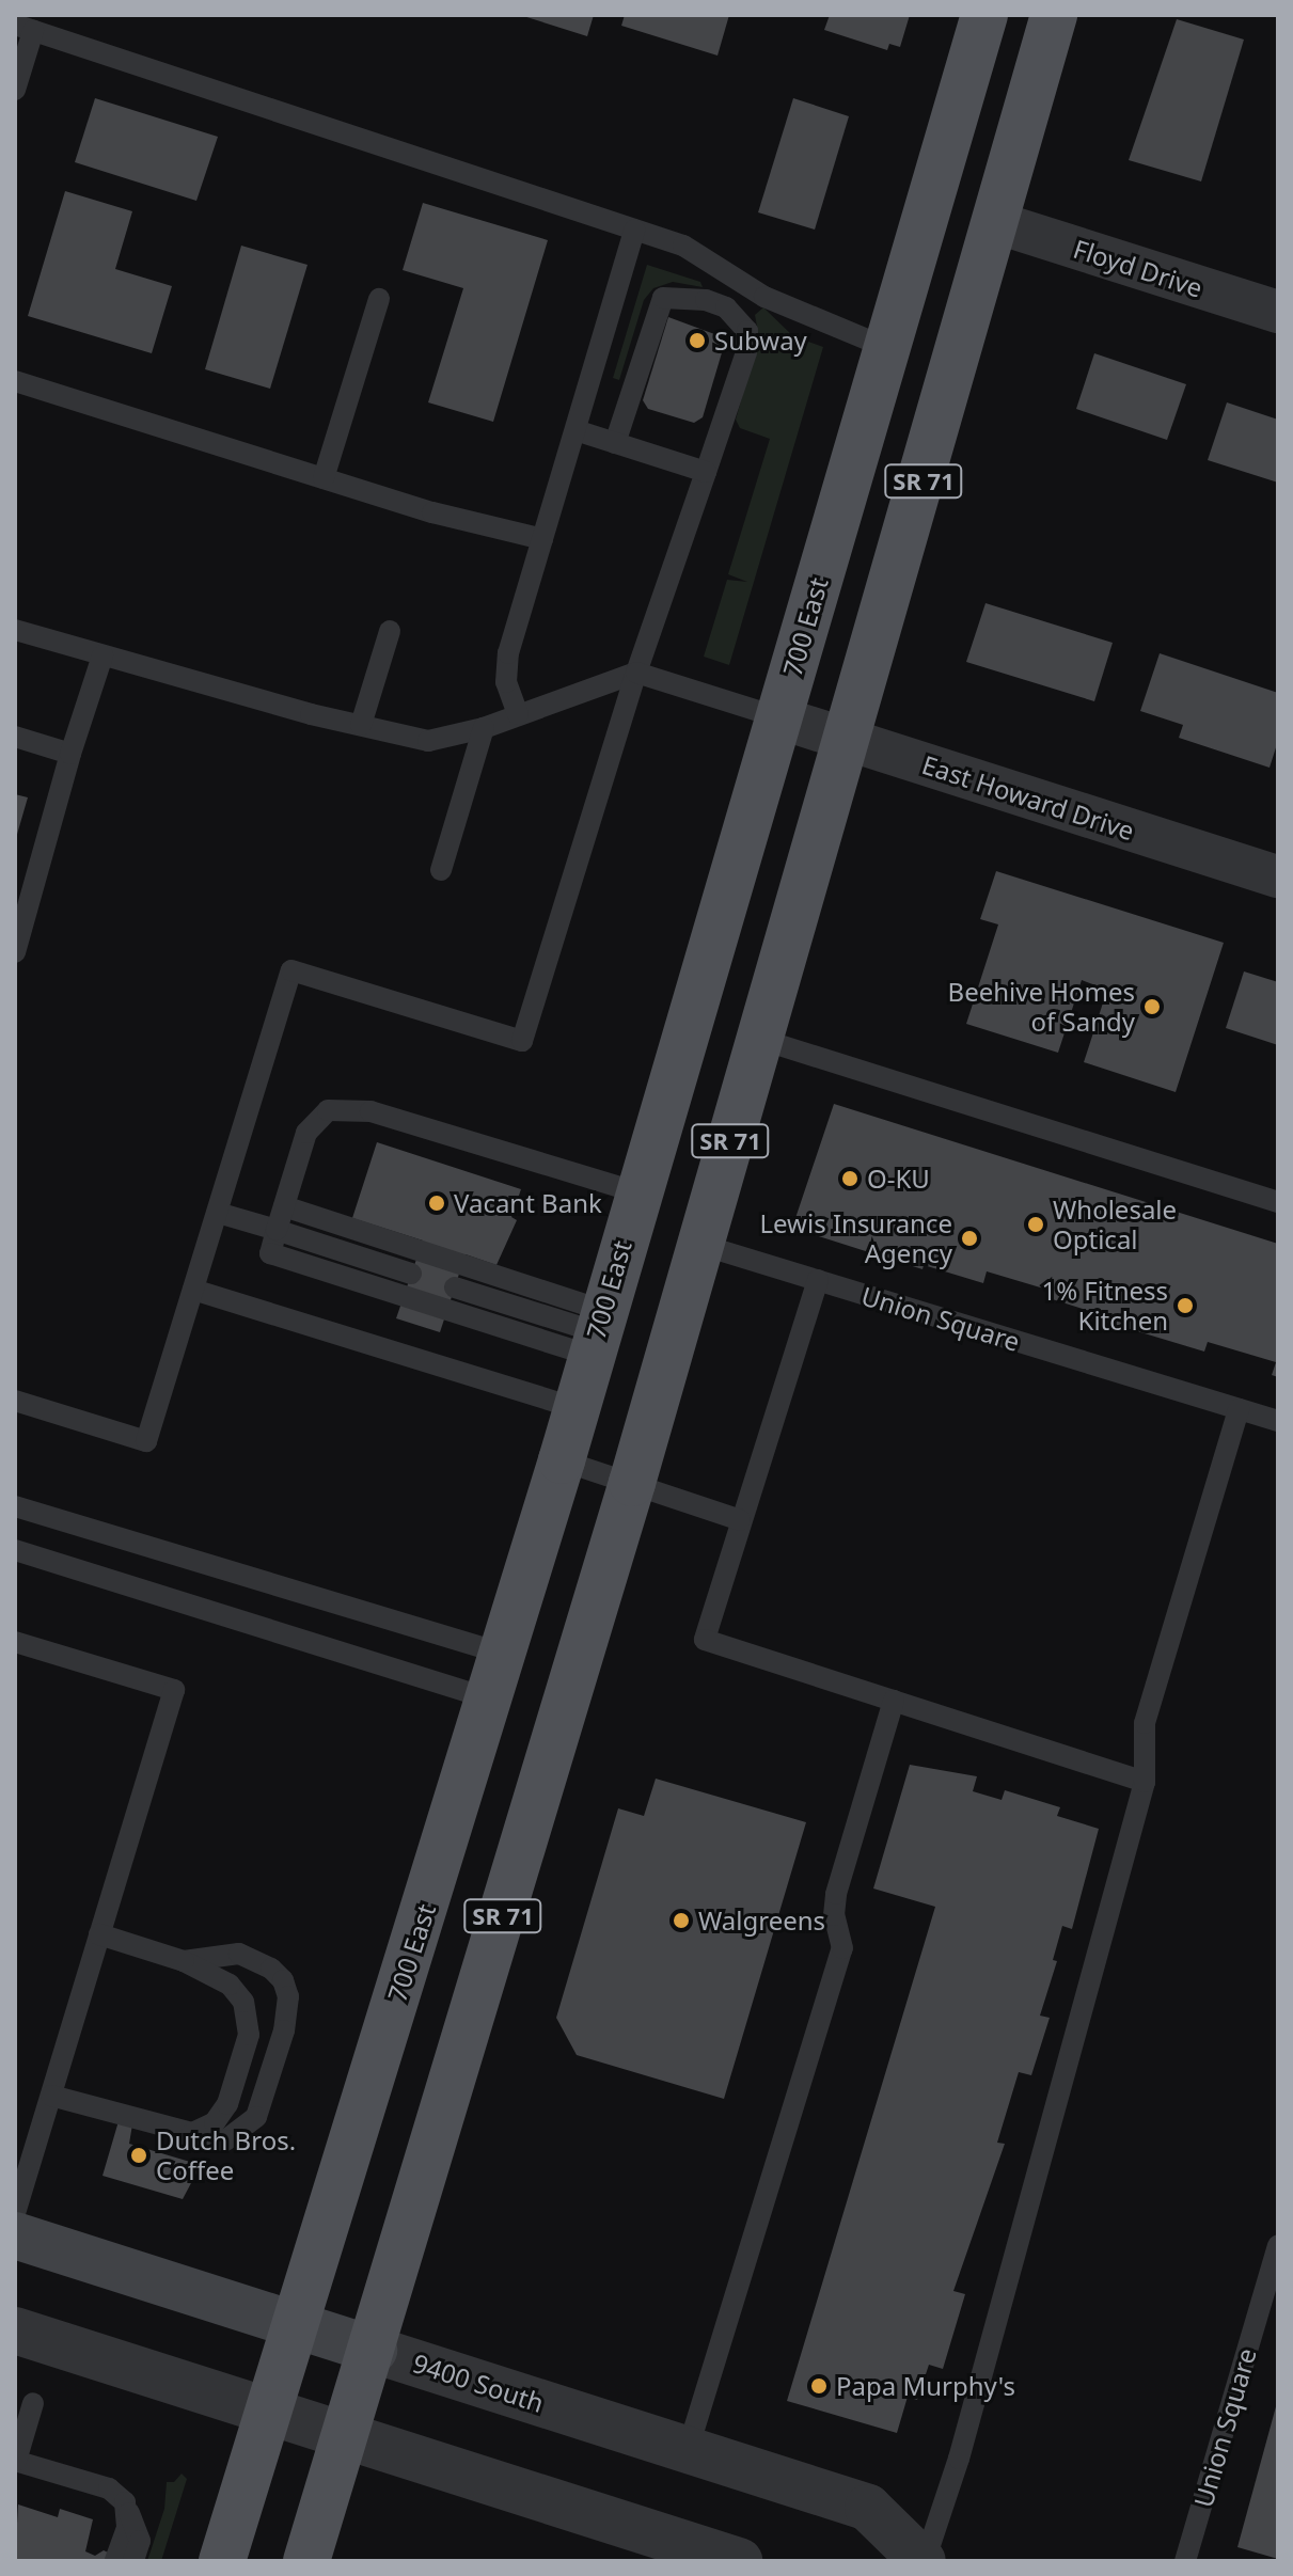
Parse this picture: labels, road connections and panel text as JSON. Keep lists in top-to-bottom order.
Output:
{
  "streets": {
    "main road": ["SR 71", "700 East", "9400 South"],
    "street": ["Floyd Drive", "East Howard Drive"],
    "lane": ["Union Square"]
  },
  "crossings": [
    ["Floyd Drive", "SR 71"],
    ["SR 71", "East Howard Drive"],
    ["SR 71", "Union Square"],
    ["SR 71", "9400 South"],
    ["700 East", "East Howard Drive"],
    ["700 East", "9400 South"]
  ],
  "places": [
    "Subway",
    "Beehive Homes of Sandy",
    "O-KU",
    "Vacant Bank",
    "Wholesale Optical",
    "Lewis Insurance Agency",
    "1% Fitness Kitchen",
    "Walgreens",
    "Dutch Bros. Coffee",
    "Papa Murphy's"
  ]
}
